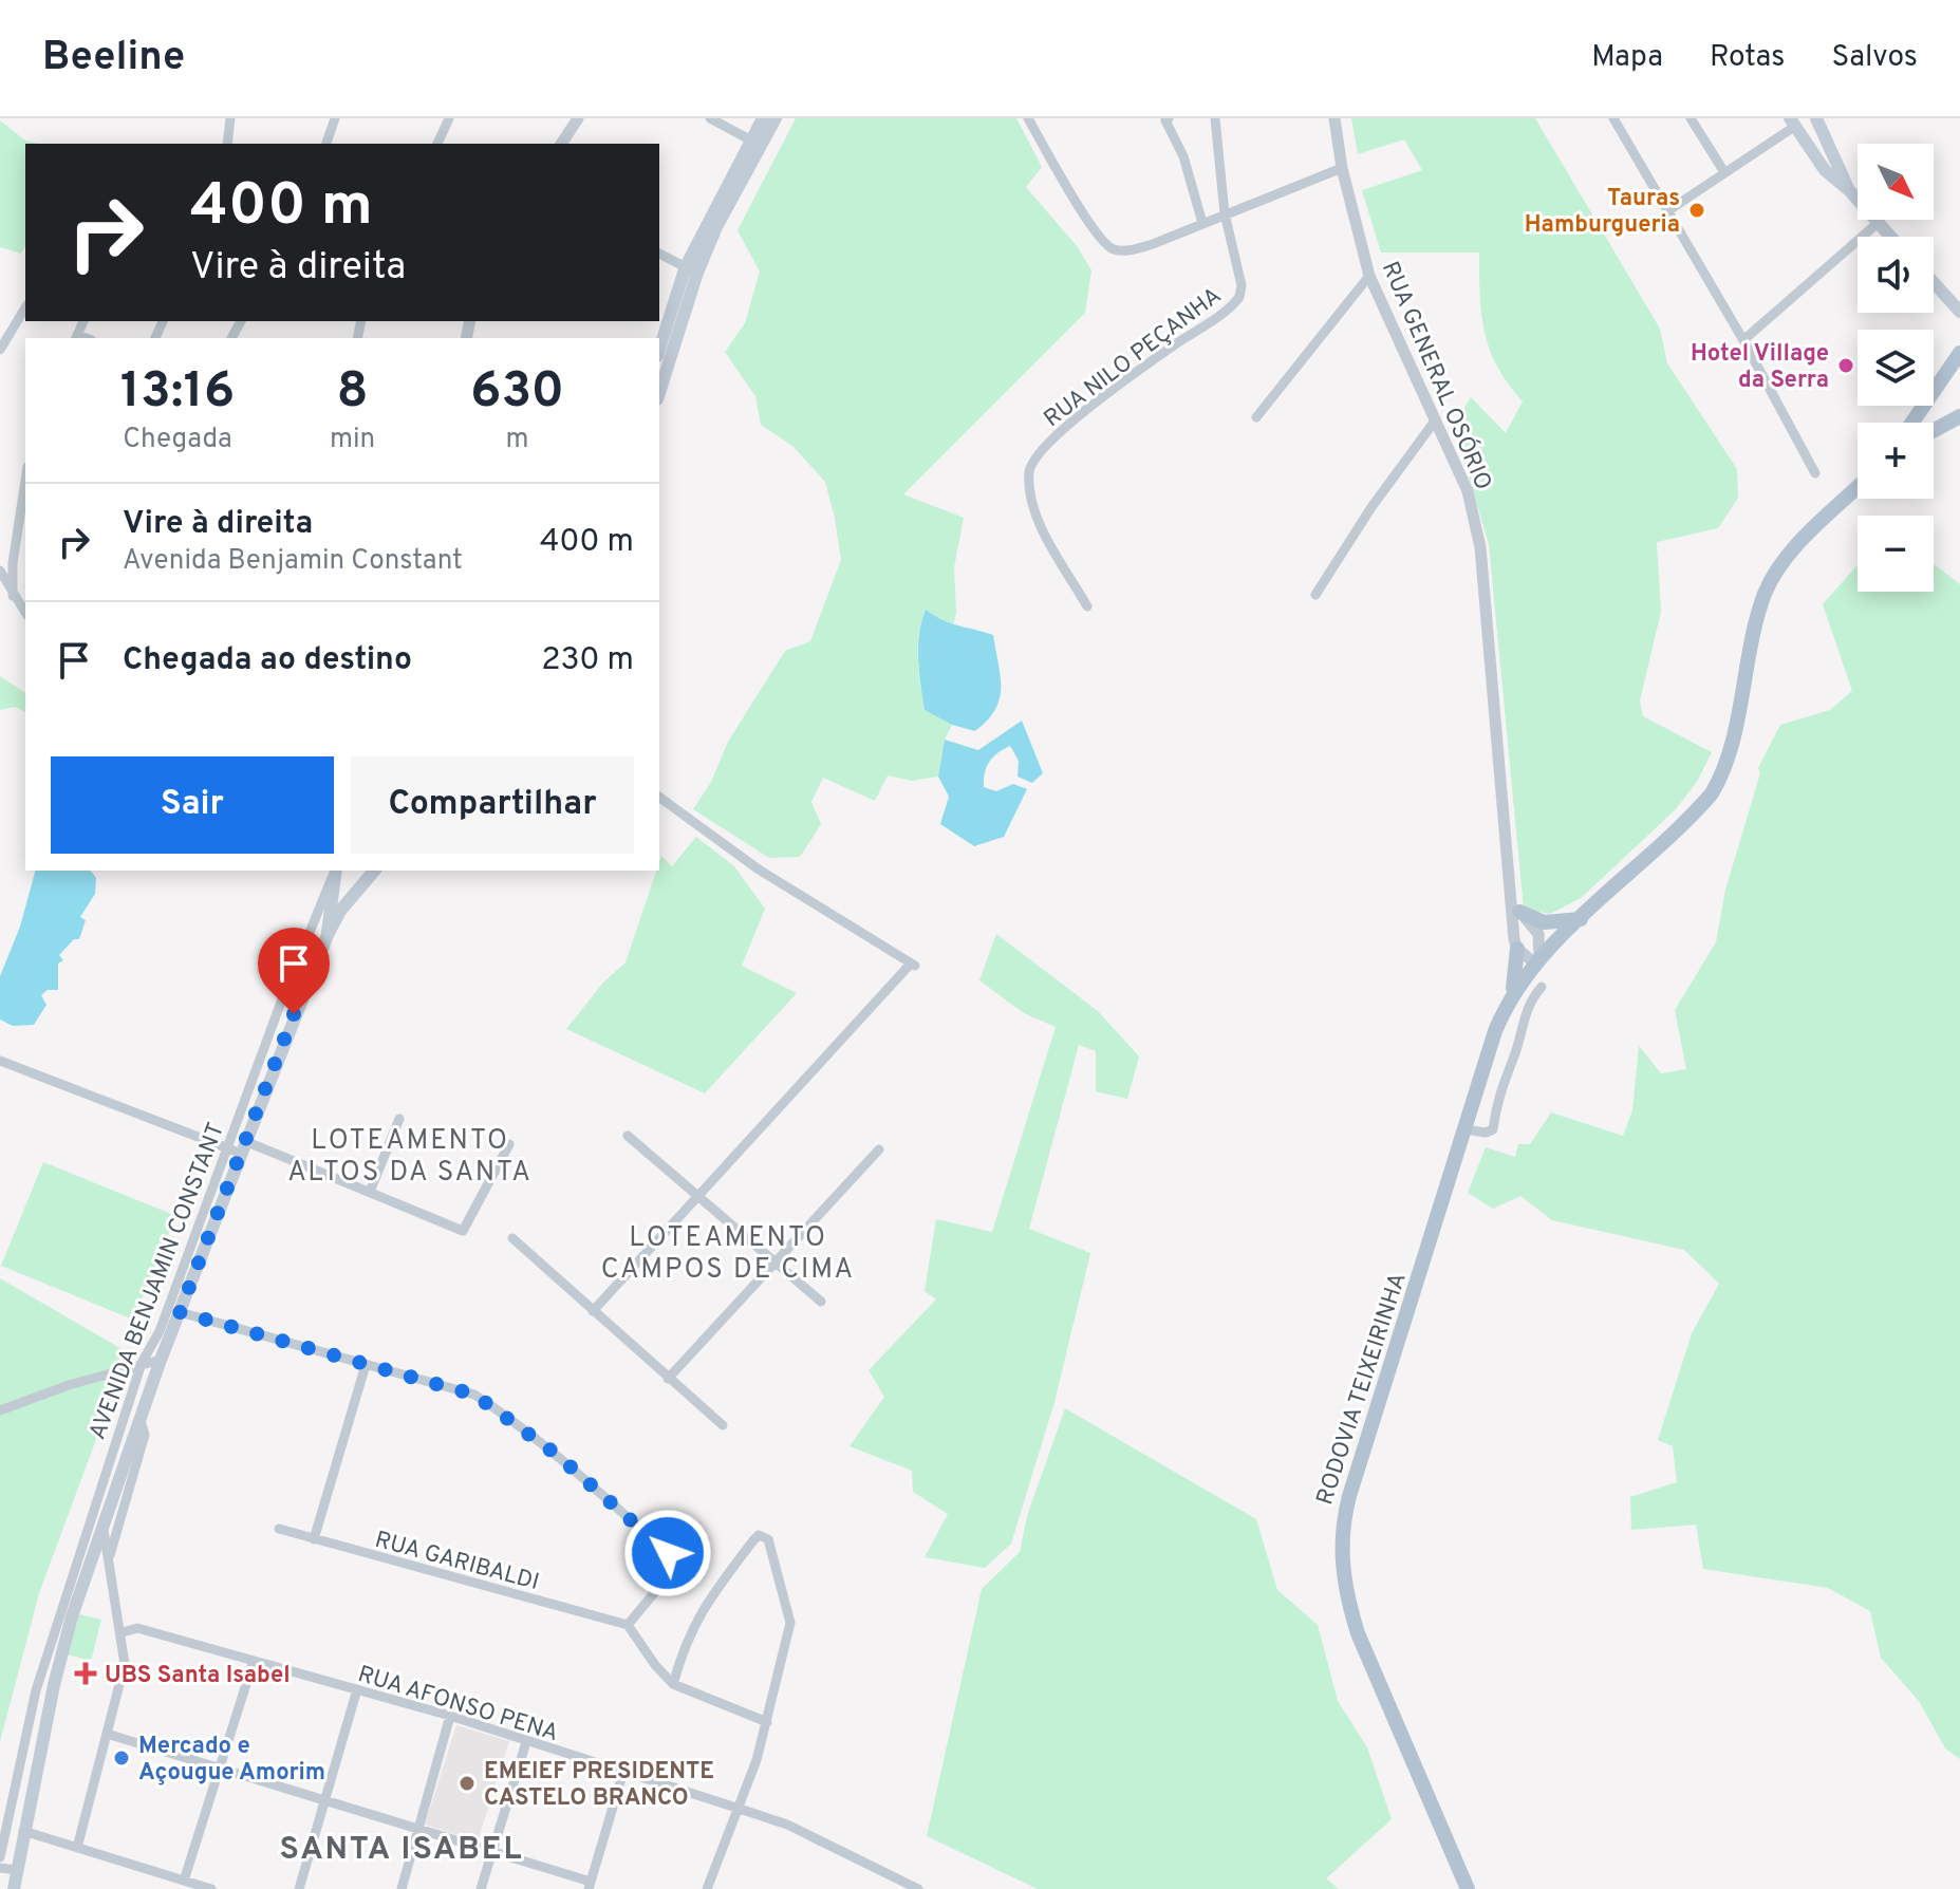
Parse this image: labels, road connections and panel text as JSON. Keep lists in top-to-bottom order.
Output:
{
  "streets": {
    "main road": ["AVENIDA BENJAMIN CONSTANT", "RODOVIA TEIXEIRINHA"],
    "street": [
      "RUA NILO PEÇANHA",
      "RUA GENERAL OSÓRIO",
      "RUA GARIBALDI",
      "RUA AFONSO PENA"
    ]
  },
  "crossings": [
    ["RUA GENERAL OSÓRIO", "RODOVIA TEIXEIRINHA"],
    ["AVENIDA BENJAMIN CONSTANT", "RUA AFONSO PENA"]
  ],
  "districts": ["LOTEAMENTO ALTOS DA SANTA", "LOTEAMENTO CAMPOS DE CIMA", "SANTA ISABEL"],
  "places": {
    "other": [
      "Tauras Hamburgueria",
      "Hotel Village da Serra",
      "Mercado e Açougue Amorim",
      "EMEIEF PRESIDENTE CASTELO BRANCO"
    ],
    "health": ["UBS Santa Isabel"]
  },
  "north": "bottom right",
  "page": {
    "header": "Beeline",
    "nav": ["Mapa", "Rotas", "Salvos"],
    "map_buttons": ["+", "−"],
    "turn": ["400 m", "Vire à direita"],
    "eta": [
      "13:16",
      "Chegada",
      "8",
      "min",
      "630",
      "m"
    ],
    "list": [
      {
        "name": "Vire à direita",
        "note": "Avenida Benjamin Constant",
        "value": "400 m"
      },
      {
        "name": "Chegada ao destino",
        "value": "230 m"
      }
    ],
    "buttons": ["Sair", "Compartilhar"]
  }
}
